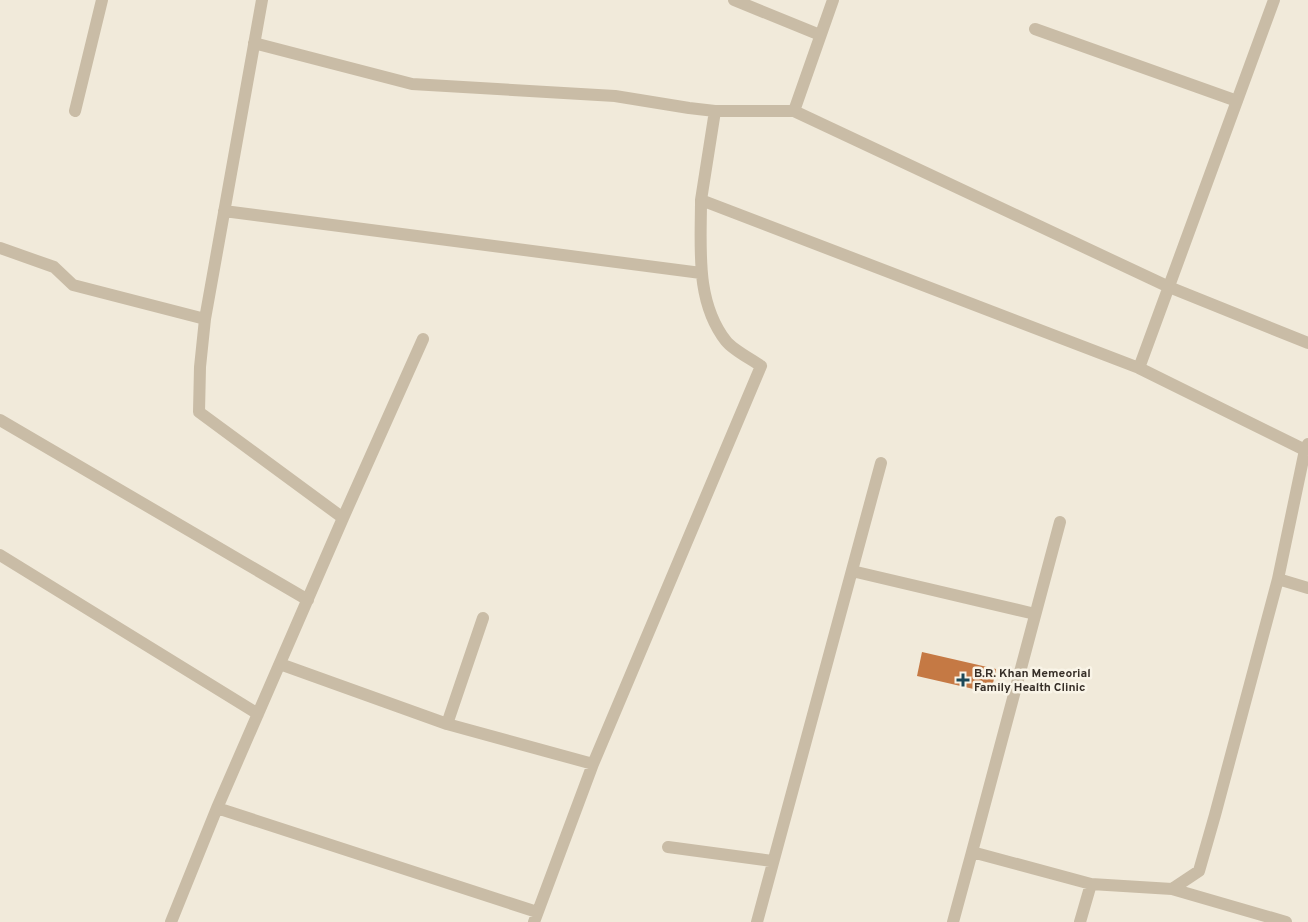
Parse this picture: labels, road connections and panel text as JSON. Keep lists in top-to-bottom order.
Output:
{
  "places": {
    "health": ["B.R. Khan Memeorial Family Health Clinic"]
  }
}
